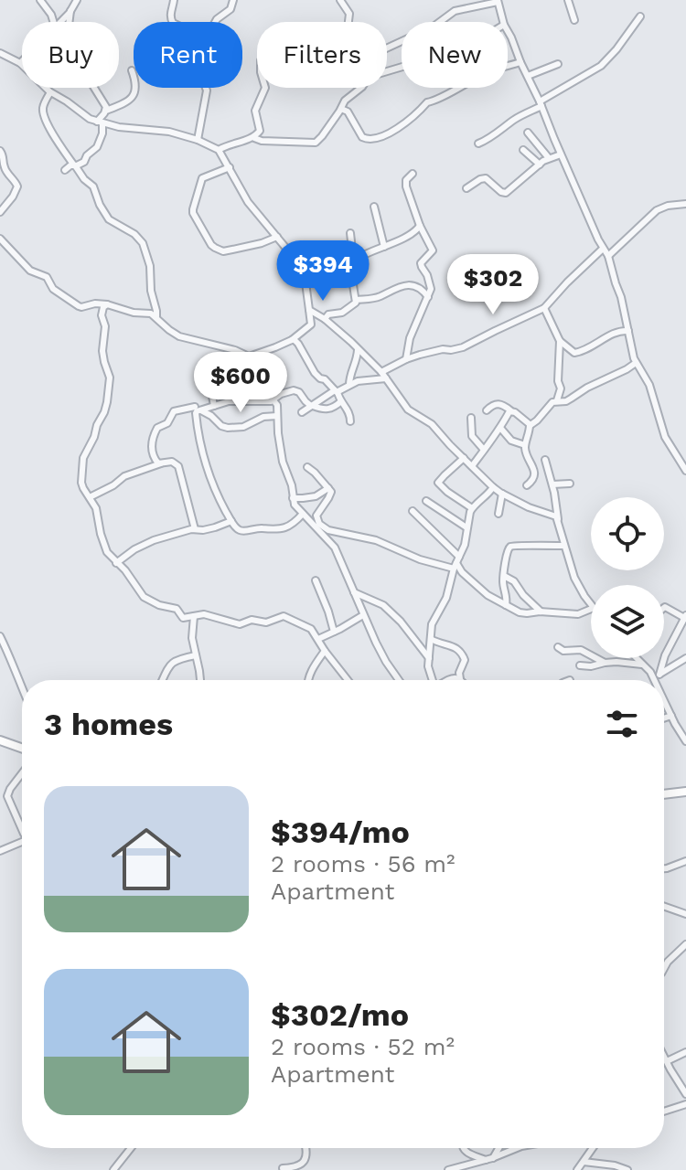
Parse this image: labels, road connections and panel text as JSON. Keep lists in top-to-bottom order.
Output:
{
  "page": {
    "chip": [
      "Buy",
      "Rent",
      "Filters",
      "New"
    ],
    "price": ["$394", "$302", "$600"],
    "heading": "3 homes",
    "list": [
      {
        "name": "$394/mo",
        "note": "2 rooms · 56 m² · Apartment"
      },
      {
        "name": "$302/mo",
        "note": "2 rooms · 52 m² · Apartment"
      }
    ]
  }
}
